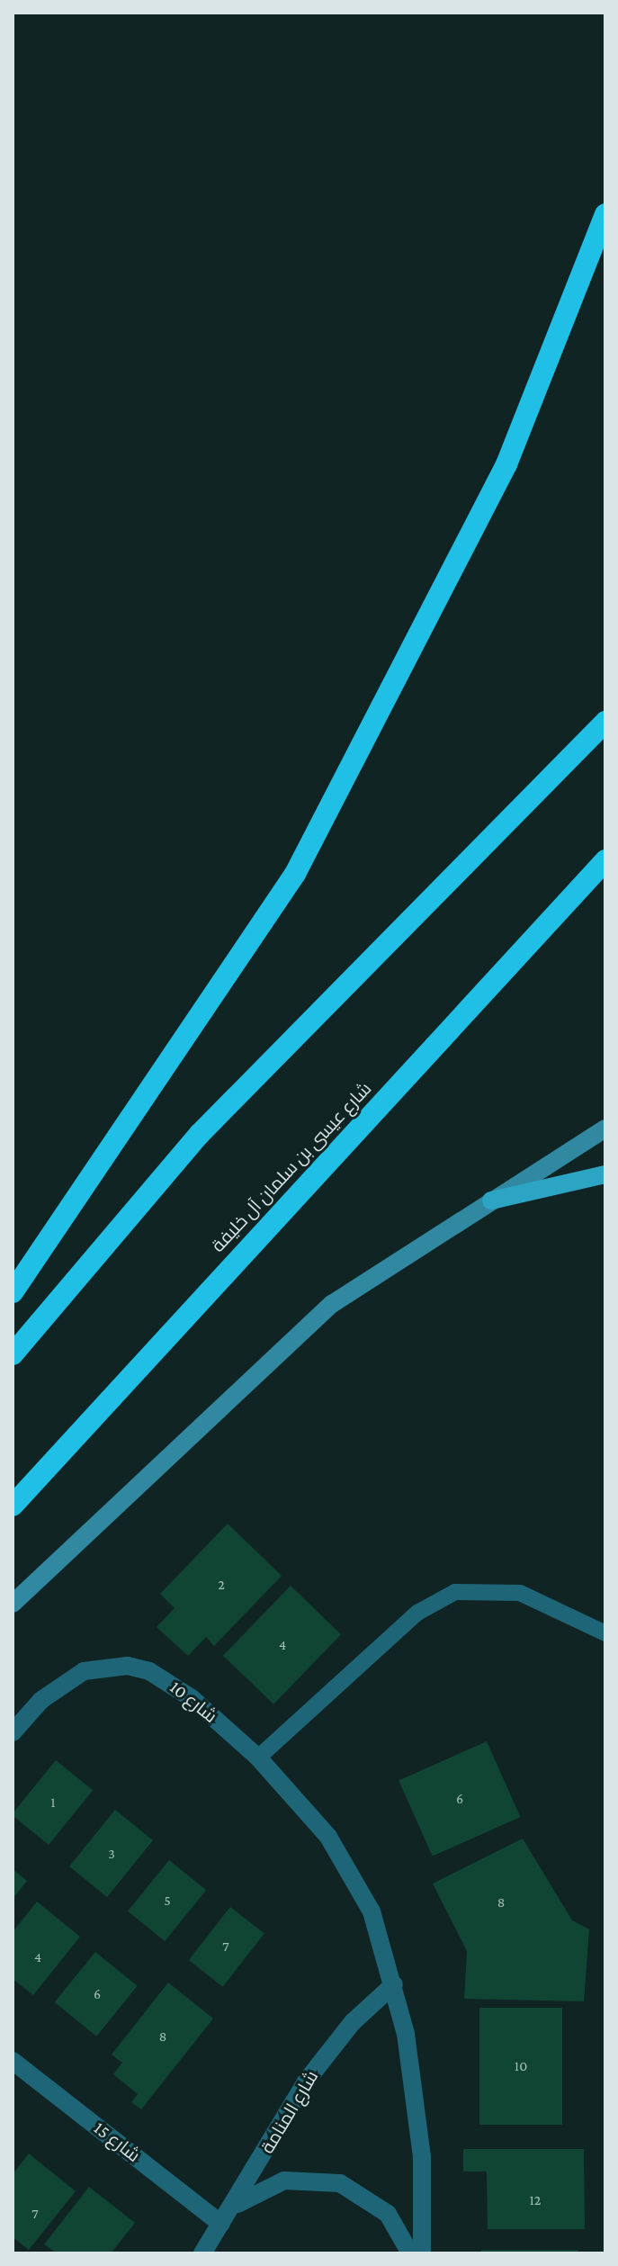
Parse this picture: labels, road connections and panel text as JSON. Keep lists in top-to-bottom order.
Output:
{
  "streets": {
    "highway": ["شارع عيسى بن سلمان آل خليفة"],
    "street": ["شارع 10", "شارع المنامة", "شارع 15"]
  },
  "crossings": [
    ["شارع 10", "شارع المنامة"],
    ["شارع المنامة", "شارع 15"]
  ],
  "house_numbers": [
    "2",
    "4",
    "6",
    "1",
    "3",
    "5",
    "8",
    "7",
    "4",
    "6",
    "8",
    "10",
    "12",
    "7"
  ]
}
